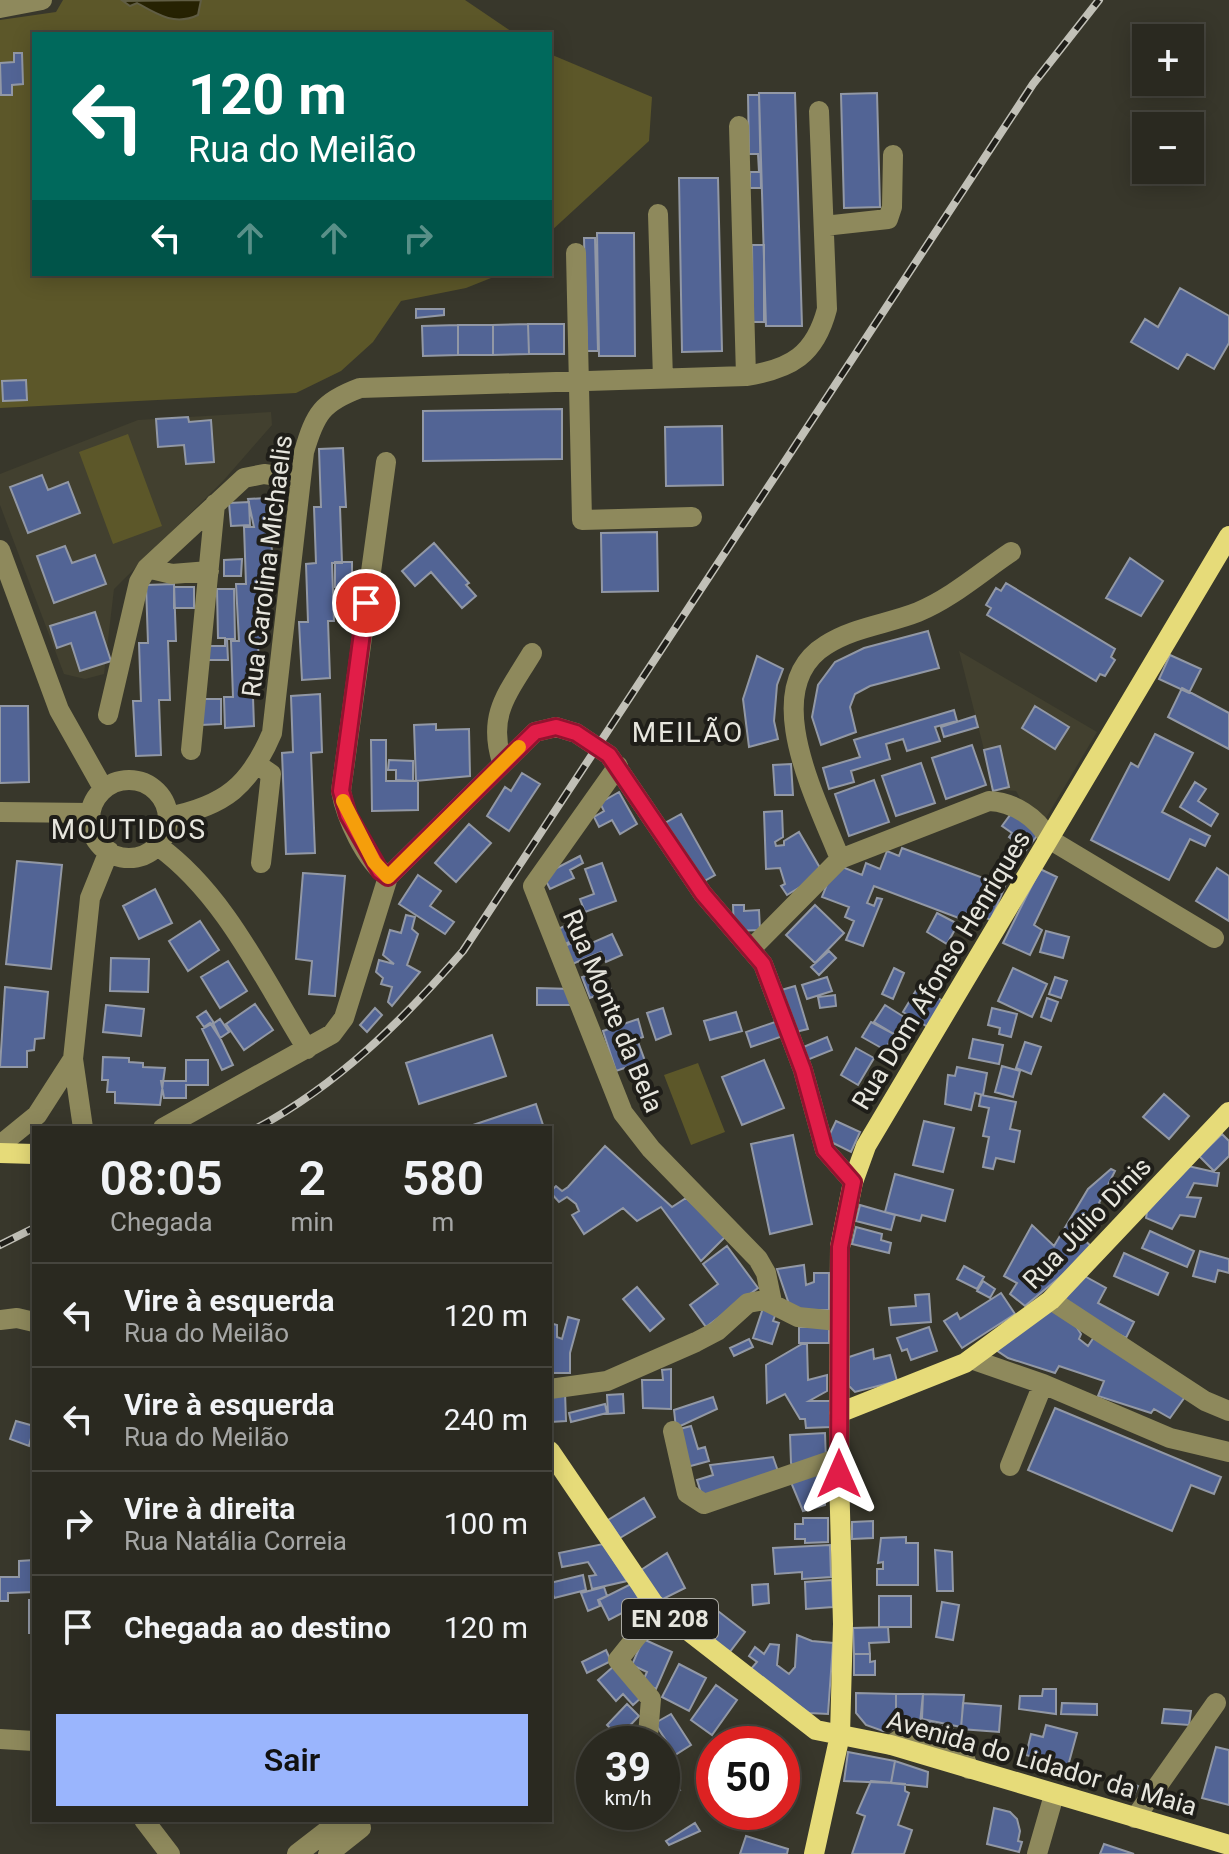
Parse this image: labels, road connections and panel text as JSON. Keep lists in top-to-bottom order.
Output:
{
  "streets": {
    "main road": [
      "Rua Dom Afonso Henriques",
      "Rua Júlio Dinis",
      "EN 208",
      "Avenida do Lidador da Maia"
    ],
    "street": ["Rua Carolina Michaelis", "Rua Monte da Bela"]
  },
  "crossings": [
    ["Rua Dom Afonso Henriques", "Rua Júlio Dinis"],
    ["Rua Dom Afonso Henriques", "EN 208"],
    ["Rua Dom Afonso Henriques", "Avenida do Lidador da Maia"],
    ["EN 208", "Avenida do Lidador da Maia"]
  ],
  "districts": ["MEILÃO", "MOUTIDOS"],
  "page": {
    "map_buttons": ["+", "−"],
    "turn": ["120 m", "Rua do Meilão"],
    "eta": [
      "08:05",
      "Chegada",
      "2",
      "min",
      "580",
      "m"
    ],
    "list": [
      {
        "name": "Vire à esquerda",
        "note": "Rua do Meilão",
        "value": "120 m"
      },
      {
        "name": "Vire à esquerda",
        "note": "Rua do Meilão",
        "value": "240 m"
      },
      {
        "name": "Vire à direita",
        "note": "Rua Natália Correia",
        "value": "100 m"
      },
      {
        "name": "Chegada ao destino",
        "value": "120 m"
      }
    ],
    "buttons": "Sair",
    "speed": "39 km/h",
    "limit": "50"
  }
}
